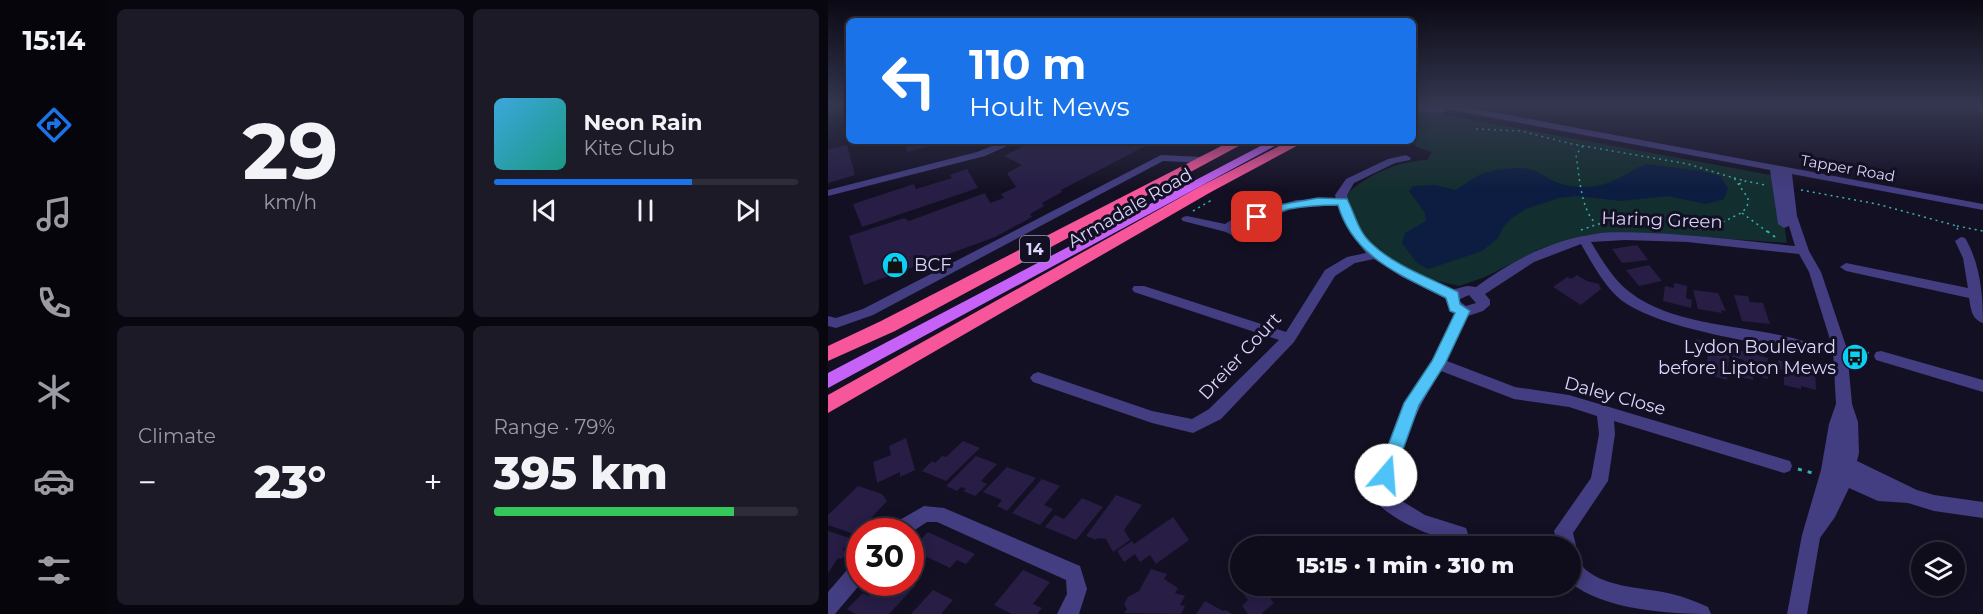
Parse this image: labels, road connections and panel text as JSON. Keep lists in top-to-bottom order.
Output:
{
  "streets": {
    "highway": ["Armadale Road", "14"],
    "street": [
      "Tapper Road",
      "Haring Green",
      "Dreier Court",
      "Daley Close"
    ]
  },
  "places": {
    "shop": ["BCF"],
    "bus stop": ["Lydon Boulevard before Lipton Mews"]
  },
  "page": {
    "tabs": "15:14",
    "tile": [
      ["29", "km/h"],
      "Climate",
      ["Range · 79%", "395 km"]
    ],
    "turn": ["110 m", "Hoult Mews"],
    "song": ["Neon Rain", "Kite Club"],
    "heat": ["−", "23°", "+"],
    "limit": "30",
    "trip": "15:15 · 1 min · 310 m"
  }
}
